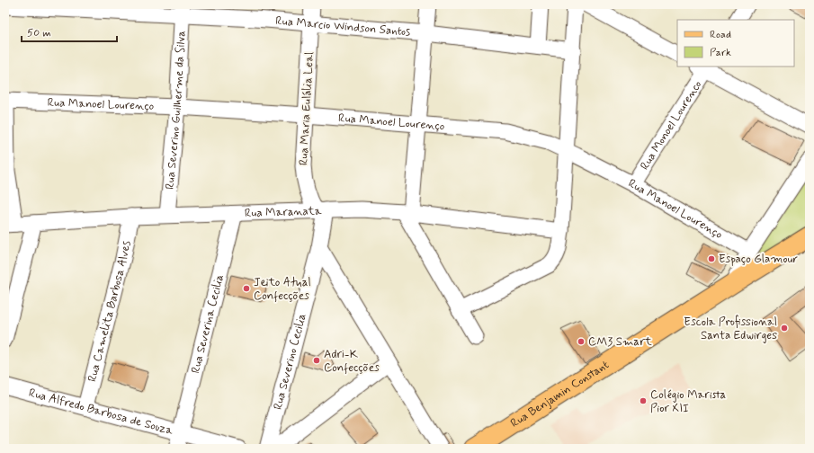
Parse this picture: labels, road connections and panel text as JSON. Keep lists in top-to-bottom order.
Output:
{
  "streets": {
    "main road": ["Rua Benjamin Constant"],
    "street": [
      "Rua Marcio Windson Santos",
      "Rua Manoel Lourenço",
      "Rua Maria Eulália Leal",
      "Rua Severino Guilherme da Silva",
      "Rua Monoel Lourenco",
      "Rua Maranata",
      "Rua Camelita Barbosa Alves",
      "Rua Severina Cecilia",
      "Rua Severino Cecilia",
      "Rua Alfredo Barbosa de Souza"
    ]
  },
  "crossings": [
    ["Rua Marcio Windson Santos", "Rua Maria Eulália Leal"],
    ["Rua Marcio Windson Santos", "Rua Severino Guilherme da Silva"],
    ["Rua Manoel Lourenço", "Rua Maria Eulália Leal"],
    ["Rua Manoel Lourenço", "Rua Severino Guilherme da Silva"],
    ["Rua Manoel Lourenço", "Rua Monoel Lourenco"],
    ["Rua Maria Eulália Leal", "Rua Maranata"],
    ["Rua Maria Eulália Leal", "Rua Severino Cecilia"],
    ["Rua Severino Guilherme da Silva", "Rua Maranata"],
    ["Rua Maranata", "Rua Camelita Barbosa Alves"],
    ["Rua Maranata", "Rua Severina Cecilia"],
    ["Rua Maranata", "Rua Severino Cecilia"],
    ["Rua Camelita Barbosa Alves", "Rua Alfredo Barbosa de Souza"],
    ["Rua Severina Cecilia", "Rua Alfredo Barbosa de Souza"]
  ],
  "places": [
    "Espaço Glamour",
    "Jeito Atual Confecções",
    "Escola Profissional Santa Edwirges",
    "CM3 Smart",
    "Adri-K Confecções",
    "Colégio Marista Pior XII"
  ],
  "legend": ["Road", "Park"],
  "scale_bar": "50 m"
}
